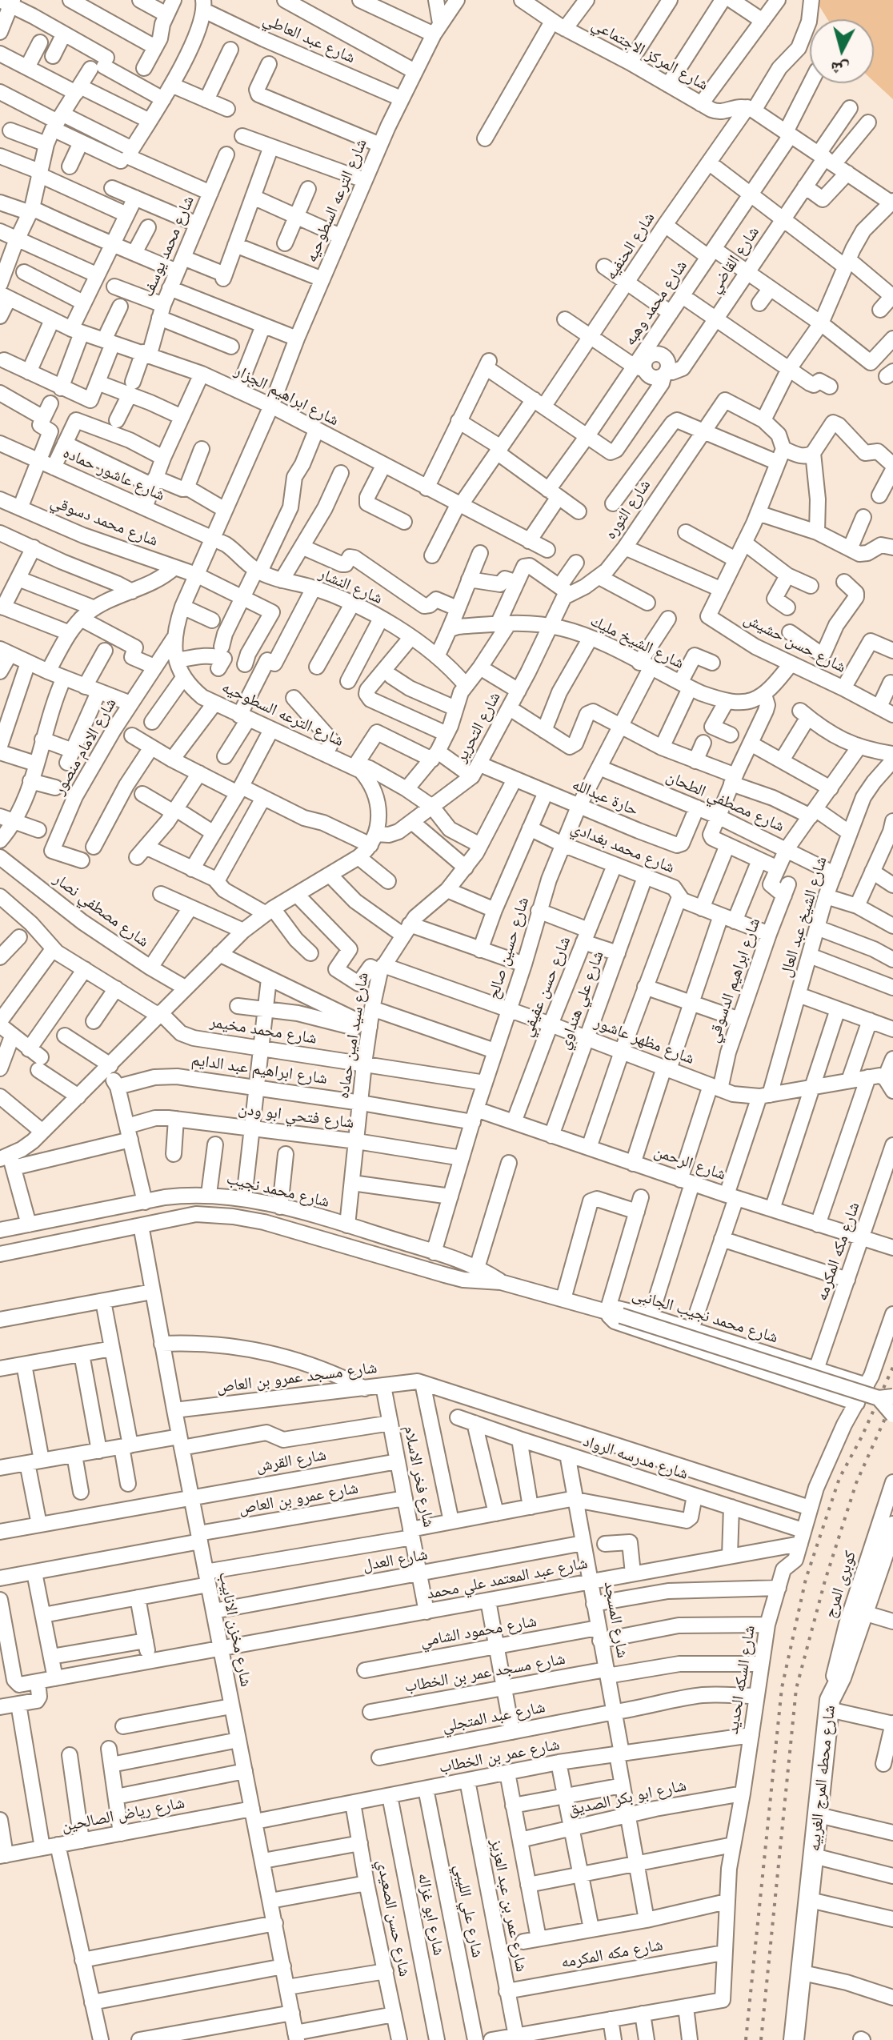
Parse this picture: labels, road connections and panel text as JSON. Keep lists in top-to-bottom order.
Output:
{
  "streets": {
    "main road": ["شارع محطه المرج الغربيه"],
    "street": [
      "شارع عبد العاطي",
      "شارع المركز الاجتماعي",
      "شارع الترعه السطوحيه",
      "شارع محمد يوسف",
      "شارع الحنفيه",
      "شارع القاضي",
      "شارع محمد وهبه",
      "شارع ابراهيم الجزار",
      "شارع عاشور حماده",
      "شارع الثوره",
      "شارع محمد دسوقي",
      "شارع النشار",
      "شارع الشيخ مليك",
      "شارع حسن حشيش",
      "شارع التحرير",
      "شارع الامام منصور",
      "حارة عبدالله",
      "شارع مصطفي الطحان",
      "شارع محمد بغدادي",
      "شارع مصطفي نصار",
      "شارع الشيخ عبد العال",
      "شارع حسين صالح",
      "شارع ابراهيم الدسوقي",
      "شارع حسن عفيفي",
      "شارع علي هنداوي",
      "شارع محمد مخيمر",
      "شارع سيد امين حماده",
      "شارع مظهر عاشور",
      "شارع ابراهيم عبد الدايم",
      "شارع فتحي ابو ودن",
      "شارع الرحمن",
      "شارع محمد نجيب",
      "شارع مكه المكرمه",
      "شارع محمد نجيب الجانبى",
      "شارع مسجد عمرو بن العاص",
      "شارع مدرسه الرواد",
      "شارع القرش",
      "شارع فخر الاسلام",
      "شارع عمرو بن العاص",
      "شارع العدل",
      "شارع عبد المعتمد علي محمد",
      "كوبرى المرج",
      "شارع المسجد",
      "شارع مخزن الانابيب",
      "شارع محمود الشامي",
      "شارع مسجد عمر بن الخطاب",
      "شارع السكه الحديد",
      "شارع عبد المتجلي",
      "شارع عمر بن الخطاب",
      "شارع ابو بكر الصديق",
      "شارع رياض الصالحين",
      "شارع عمر بن عبد العزيز",
      "شارع علي الليبي",
      "شارع ابو غزاله",
      "شارع حسن الصعيدي"
    ]
  },
  "crossings": [
    ["شارع عبد العاطي", "شارع الترعه السطوحيه"],
    ["شارع المركز الاجتماعي", "شارع الحنفيه"],
    ["شارع الترعه السطوحيه", "شارع ابراهيم الجزار"],
    ["شارع الترعه السطوحيه", "شارع عاشور حماده"],
    ["شارع الترعه السطوحيه", "شارع محمد دسوقي"],
    ["شارع الترعه السطوحيه", "شارع النشار"],
    ["شارع الترعه السطوحيه", "شارع التحرير"],
    ["شارع الترعه السطوحيه", "شارع الامام منصور"],
    ["شارع الترعه السطوحيه", "حارة عبدالله"],
    ["شارع محمد يوسف", "شارع ابراهيم الجزار"],
    ["شارع الحنفيه", "شارع ابراهيم الجزار"],
    ["شارع القاضي", "شارع محمد وهبه"],
    ["شارع محمد وهبه", "شارع ابراهيم الجزار"],
    ["شارع عاشور حماده", "شارع النشار"],
    ["شارع الثوره", "شارع الشيخ مليك"],
    ["شارع الثوره", "شارع التحرير"],
    ["شارع الشيخ مليك", "شارع التحرير"],
    ["شارع الشيخ مليك", "شارع حسين صالح"],
    ["شارع التحرير", "حارة عبدالله"],
    ["حارة عبدالله", "شارع مصطفي الطحان"],
    ["حارة عبدالله", "شارع حسين صالح"],
    ["حارة عبدالله", "شارع سيد امين حماده"],
    ["شارع مصطفي الطحان", "شارع الشيخ عبد العال"],
    ["شارع مصطفي الطحان", "شارع حسين صالح"],
    ["شارع محمد بغدادي", "شارع حسين صالح"],
    ["شارع محمد بغدادي", "شارع ابراهيم الدسوقي"],
    ["شارع محمد بغدادي", "شارع حسن عفيفي"],
    ["شارع محمد بغدادي", "شارع علي هنداوي"],
    ["شارع الشيخ عبد العال", "شارع مظهر عاشور"],
    ["شارع الشيخ عبد العال", "شارع الرحمن"],
    ["شارع الشيخ عبد العال", "شارع محمد نجيب الجانبى"],
    ["شارع حسين صالح", "شارع محمد مخيمر"],
    ["شارع حسين صالح", "شارع مظهر عاشور"],
    ["شارع حسين صالح", "شارع ابراهيم عبد الدايم"],
    ["شارع حسين صالح", "شارع فتحي ابو ودن"],
    ["شارع حسين صالح", "شارع الرحمن"],
    ["شارع حسين صالح", "شارع محمد نجيب"],
    ["شارع ابراهيم الدسوقي", "شارع مظهر عاشور"],
    ["شارع ابراهيم الدسوقي", "شارع الرحمن"],
    ["شارع ابراهيم الدسوقي", "شارع محمد نجيب الجانبى"],
    ["شارع حسن عفيفي", "شارع مظهر عاشور"],
    ["شارع حسن عفيفي", "شارع الرحمن"],
    ["شارع علي هنداوي", "شارع مظهر عاشور"],
    ["شارع علي هنداوي", "شارع الرحمن"],
    ["شارع محمد مخيمر", "شارع سيد امين حماده"],
    ["شارع سيد امين حماده", "شارع مظهر عاشور"],
    ["شارع سيد امين حماده", "شارع ابراهيم عبد الدايم"],
    ["شارع سيد امين حماده", "شارع فتحي ابو ودن"],
    ["شارع سيد امين حماده", "شارع محمد نجيب"],
    ["شارع ابراهيم عبد الدايم", "شارع الرحمن"],
    ["شارع الرحمن", "شارع مكه المكرمه"],
    ["شارع محمد نجيب", "شارع محمد نجيب الجانبى"],
    ["شارع محمد نجيب", "شارع مخزن الانابيب"],
    ["شارع مكه المكرمه", "شارع محمد نجيب الجانبى"],
    ["شارع مكه المكرمه", "شارع السكه الحديد"],
    ["شارع مكه المكرمه", "شارع عمر بن عبد العزيز"],
    ["شارع محمد نجيب الجانبى", "شارع السكه الحديد"],
    ["شارع مسجد عمرو بن العاص", "شارع فخر الاسلام"],
    ["شارع مسجد عمرو بن العاص", "شارع مخزن الانابيب"],
    ["شارع مدرسه الرواد", "شارع عبد المعتمد علي محمد"],
    ["شارع مدرسه الرواد", "شارع المسجد"],
    ["شارع مدرسه الرواد", "شارع السكه الحديد"],
    ["شارع القرش", "شارع فخر الاسلام"],
    ["شارع القرش", "شارع مخزن الانابيب"],
    ["شارع فخر الاسلام", "شارع عمرو بن العاص"],
    ["شارع فخر الاسلام", "شارع العدل"],
    ["شارع فخر الاسلام", "شارع عبد المعتمد علي محمد"],
    ["شارع عمرو بن العاص", "شارع مخزن الانابيب"],
    ["شارع العدل", "شارع المسجد"],
    ["شارع العدل", "شارع مخزن الانابيب"],
    ["شارع عبد المعتمد علي محمد", "شارع المسجد"],
    ["شارع عبد المعتمد علي محمد", "شارع مخزن الانابيب"],
    ["شارع عبد المعتمد علي محمد", "شارع السكه الحديد"],
    ["كوبرى المرج", "شارع محطه المرج الغربيه"],
    ["شارع المسجد", "شارع محمود الشامي"],
    ["شارع المسجد", "شارع مسجد عمر بن الخطاب"],
    ["شارع المسجد", "شارع عبد المتجلي"],
    ["شارع المسجد", "شارع عمر بن الخطاب"],
    ["شارع المسجد", "شارع ابو بكر الصديق"],
    ["شارع مخزن الانابيب", "شارع عمر بن الخطاب"],
    ["شارع مخزن الانابيب", "شارع رياض الصالحين"],
    ["شارع محمود الشامي", "شارع السكه الحديد"],
    ["شارع مسجد عمر بن الخطاب", "شارع السكه الحديد"],
    ["شارع السكه الحديد", "شارع عبد المتجلي"],
    ["شارع السكه الحديد", "شارع عمر بن الخطاب"],
    ["شارع السكه الحديد", "شارع ابو بكر الصديق"],
    ["شارع عمر بن الخطاب", "شارع رياض الصالحين"],
    ["شارع عمر بن الخطاب", "شارع عمر بن عبد العزيز"],
    ["شارع عمر بن الخطاب", "شارع علي الليبي"],
    ["شارع عمر بن الخطاب", "شارع ابو غزاله"],
    ["شارع عمر بن الخطاب", "شارع حسن الصعيدي"]
  ],
  "north": "bottom"
}
